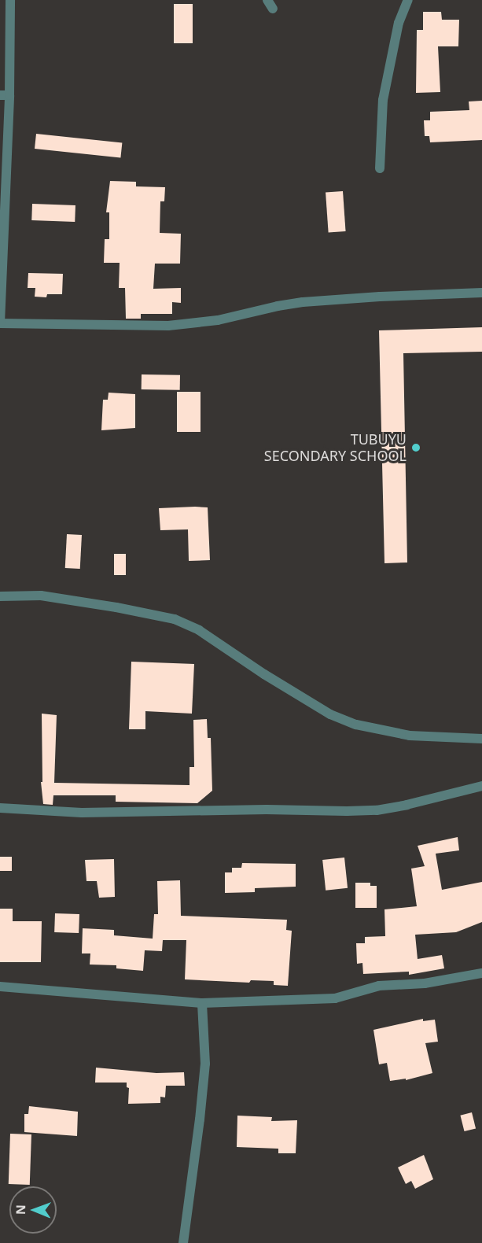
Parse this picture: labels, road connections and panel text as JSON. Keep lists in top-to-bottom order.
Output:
{
  "places": ["TUBUYU SECONDARY SCHOOL"],
  "north": "left"
}
